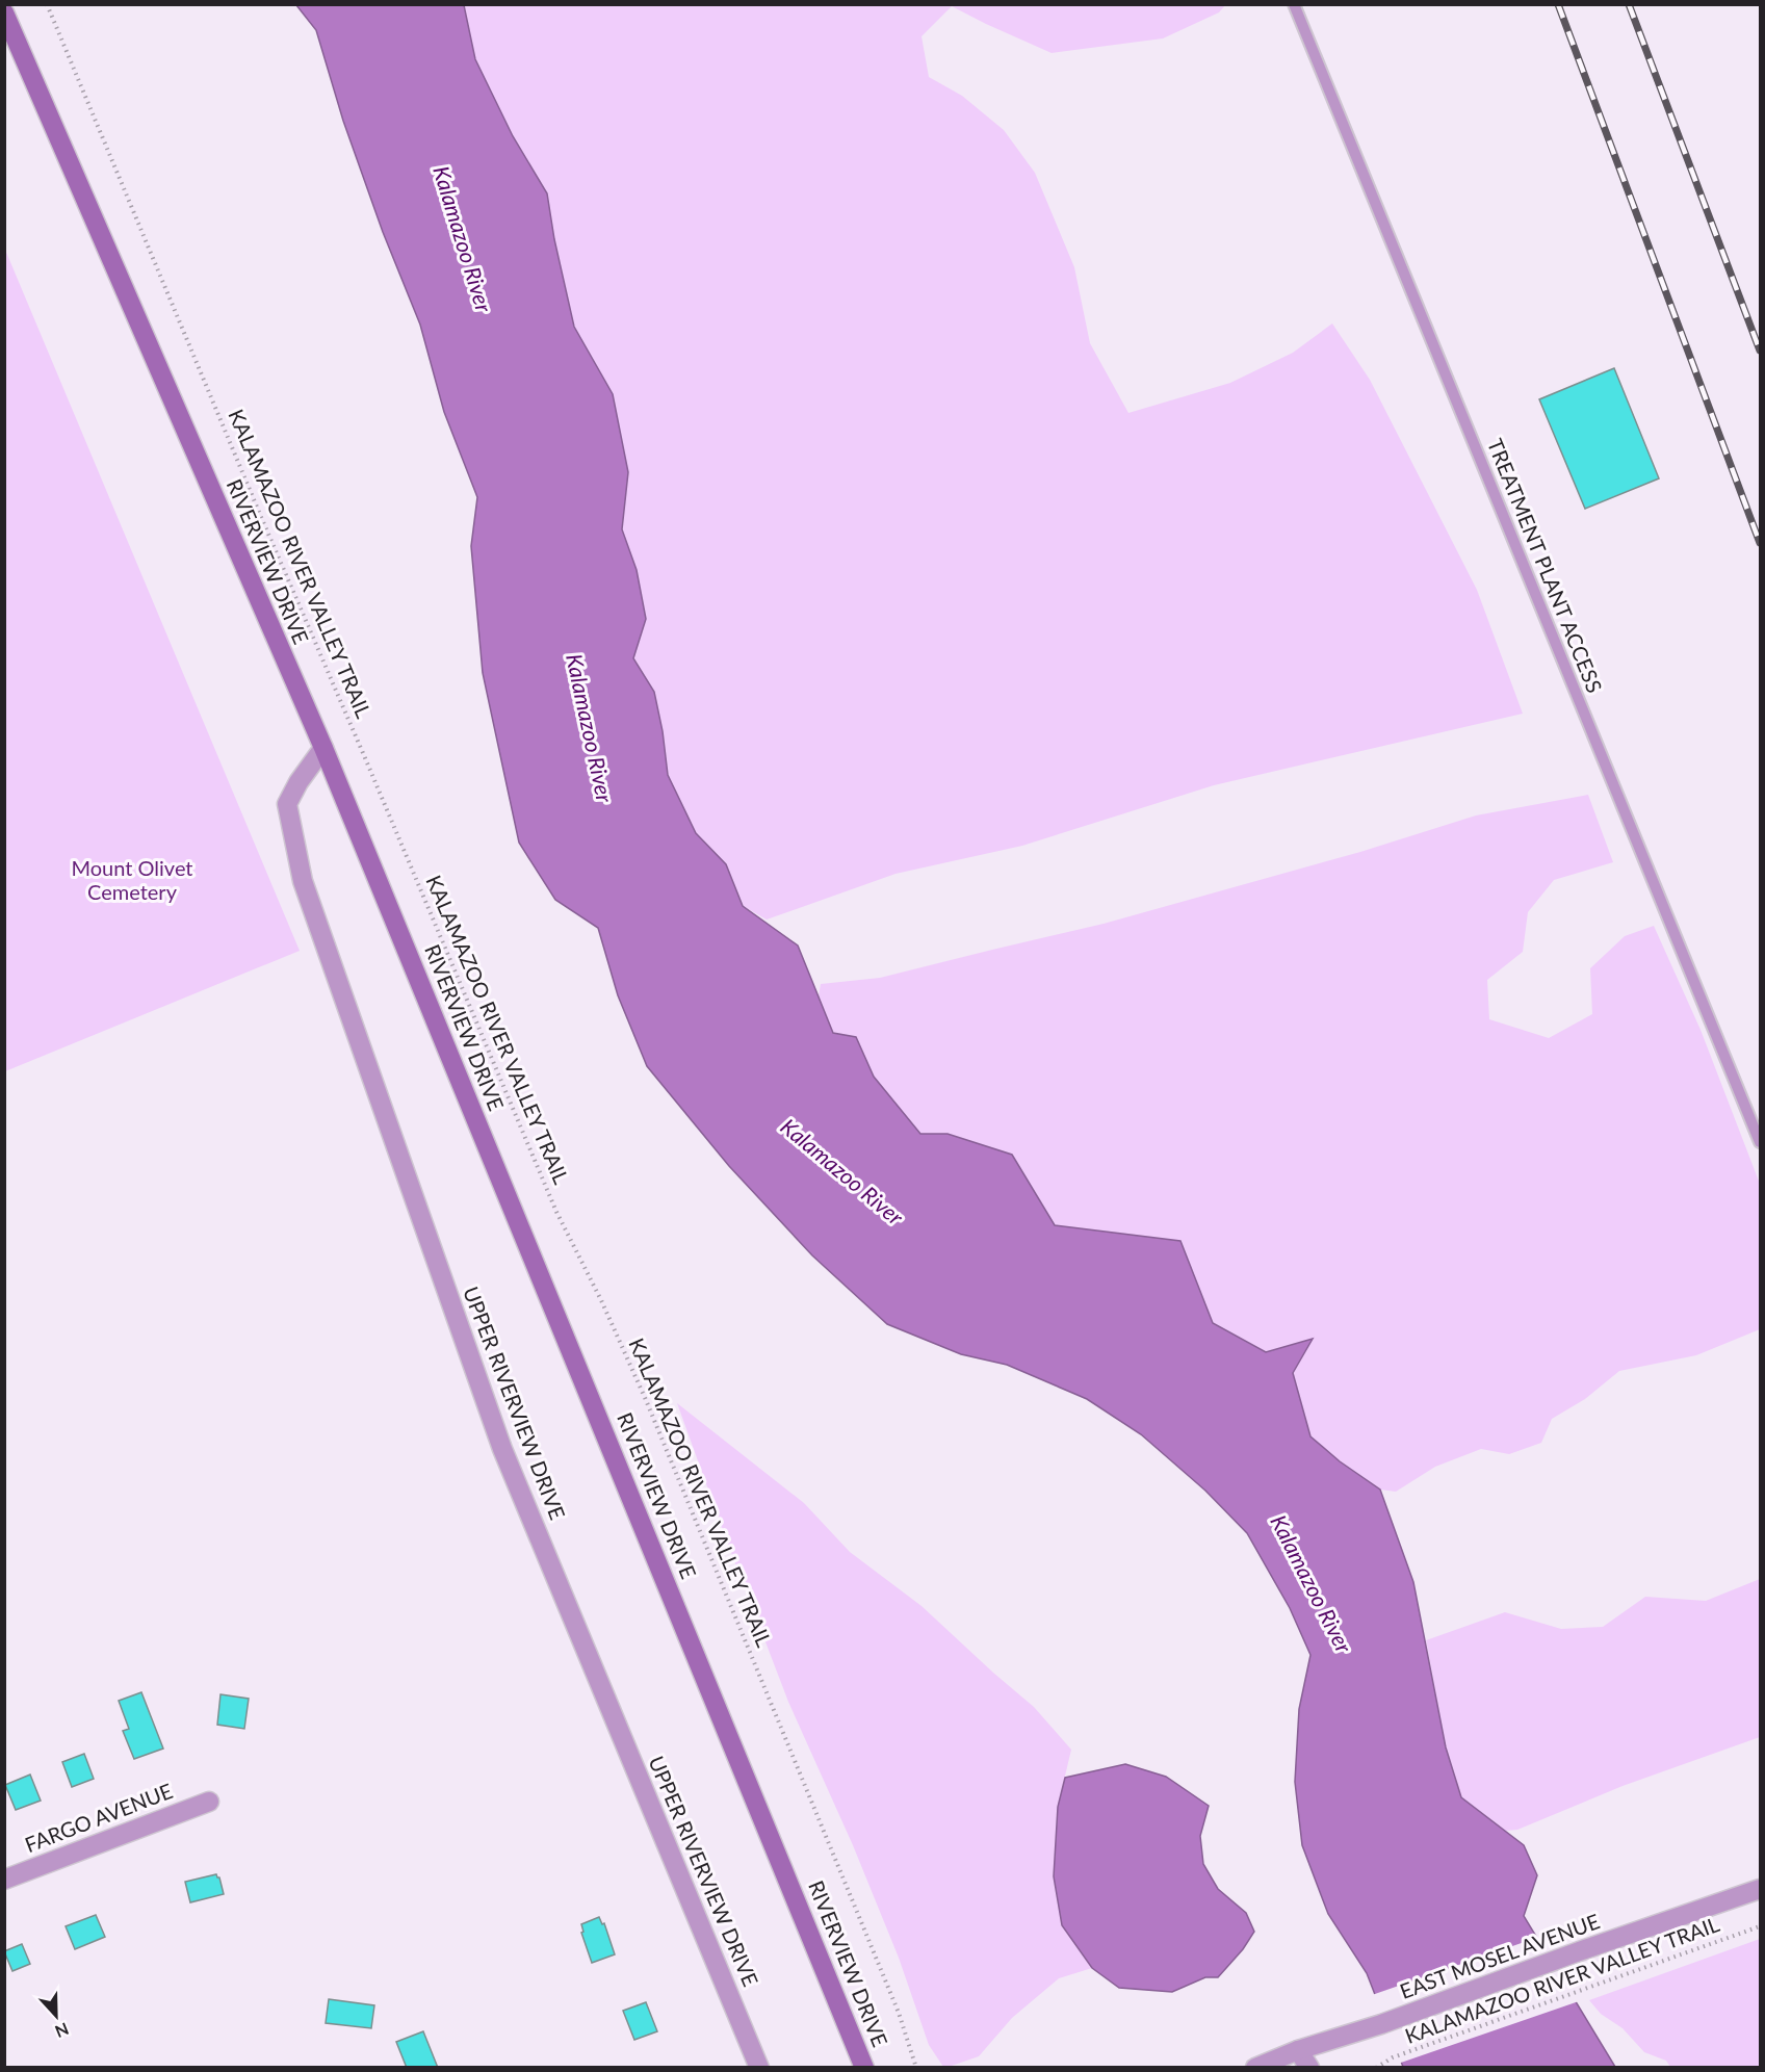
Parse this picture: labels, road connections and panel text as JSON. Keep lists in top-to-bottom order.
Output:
{
  "streets": {
    "street": [
      "RIVERVIEW DRIVE",
      "UPPER RIVERVIEW DRIVE",
      "FARGO AVENUE",
      "EAST MOSEL AVENUE"
    ],
    "lane": ["TREATMENT PLANT ACCESS"],
    "path": ["KALAMAZOO RIVER VALLEY TRAIL"]
  },
  "crossings": [
    ["RIVERVIEW DRIVE", "UPPER RIVERVIEW DRIVE"]
  ],
  "water": ["Kalamazoo River"],
  "parks": ["Mount Olivet Cemetery"],
  "north": "bottom"
}
